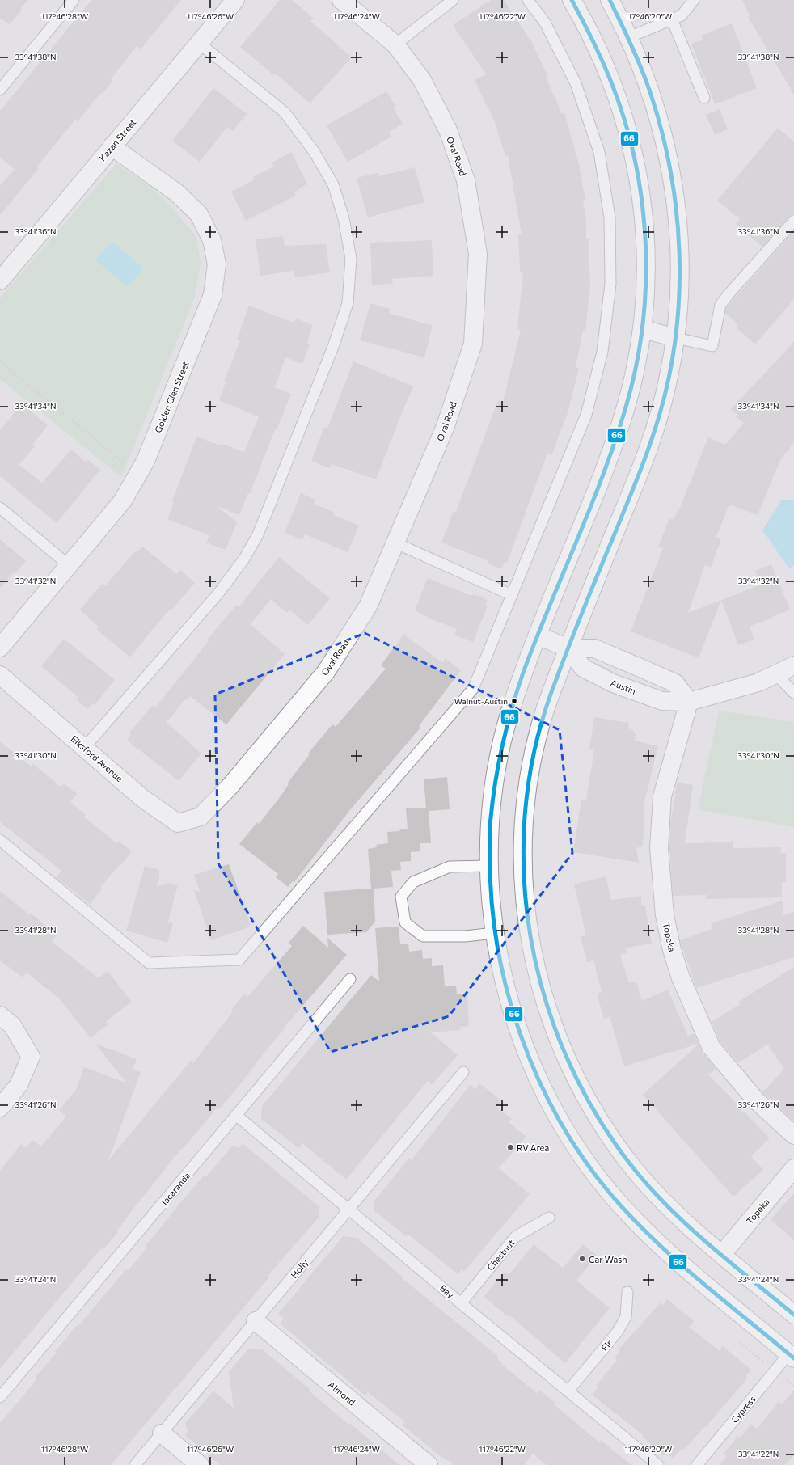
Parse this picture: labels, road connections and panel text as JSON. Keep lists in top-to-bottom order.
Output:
{
  "streets": {
    "street": [
      "Kazan Street",
      "Oval Road",
      "Golden Glen Street",
      "Austin",
      "Elksford Avenue",
      "Topeka",
      "Almond"
    ],
    "lane": [
      "Jacaranda",
      "Chestnut",
      "Holly",
      "Bay",
      "Fir",
      "Cypress"
    ]
  },
  "crossings": [
    ["Kazan Street", "Golden Glen Street"],
    ["Oval Road", "Elksford Avenue"],
    ["Austin", "Topeka"],
    ["Jacaranda", "Bay"],
    ["Chestnut", "Bay"],
    ["Holly", "Bay"],
    ["Holly", "Almond"],
    ["Bay", "Fir"]
  ],
  "places": ["Walnut-Austin", "RV Area", "Car Wash"],
  "lines": ["transit line 66"],
  "coordinates": [
    "117°46'28\"W",
    "117°46'26\"W",
    "117°46'24\"W",
    "117°46'22\"W",
    "117°46'20\"W",
    "33°41'38\"N",
    "33°41'36\"N",
    "33°41'34\"N",
    "33°41'32\"N",
    "33°41'30\"N",
    "33°41'28\"N",
    "33°41'26\"N",
    "33°41'24\"N",
    "33°41'22\"N"
  ]
}
